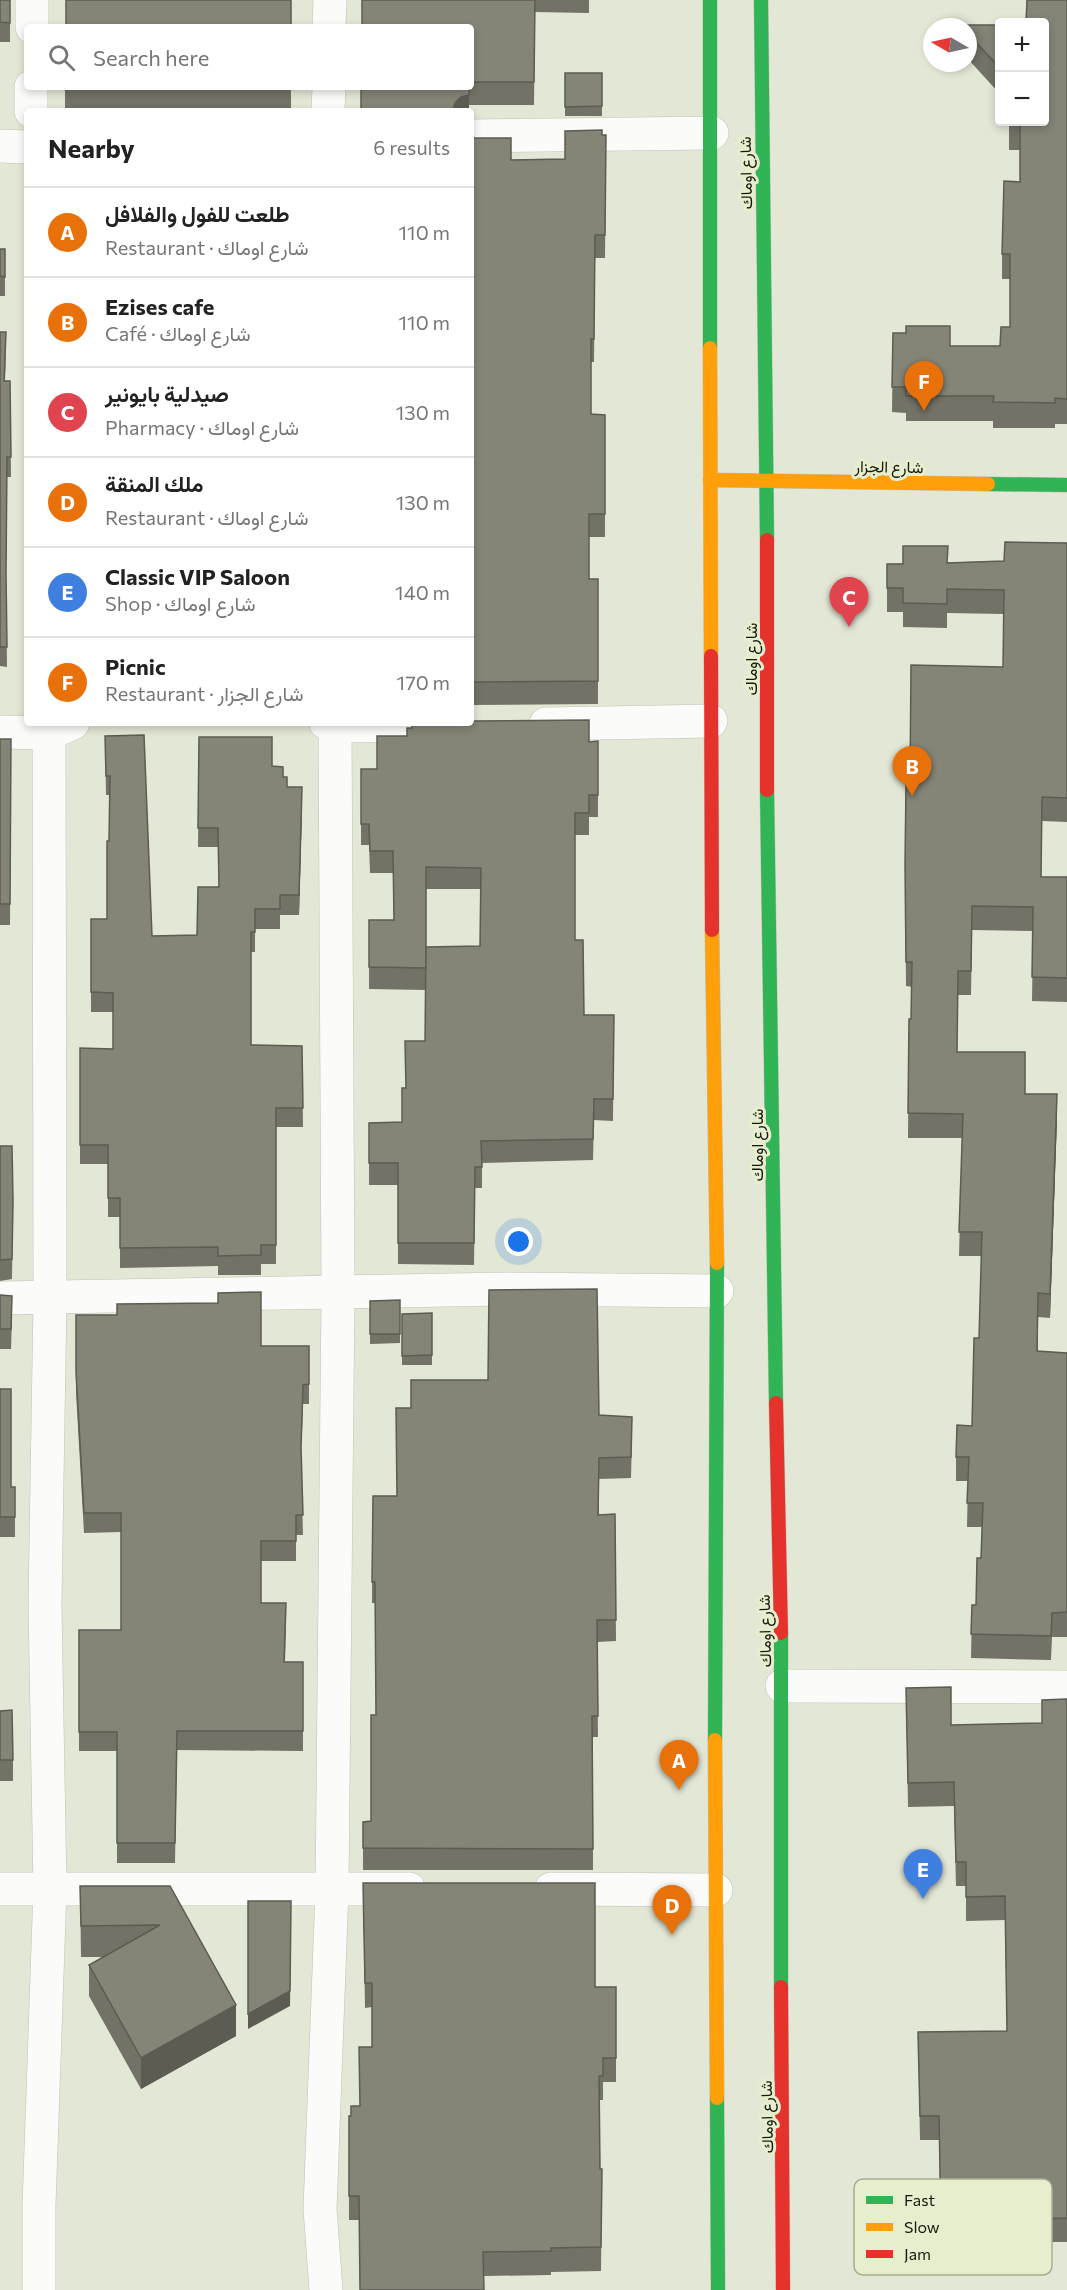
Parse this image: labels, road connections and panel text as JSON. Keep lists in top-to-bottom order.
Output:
{
  "streets": {
    "main road": ["شارع اوماك", "شارع الجزار"]
  },
  "crossings": [
    ["شارع اوماك", "شارع الجزار"]
  ],
  "legend": ["Fast", "Slow", "Jam"],
  "north": "left",
  "page": {
    "map_buttons": ["+", "−"],
    "search": "Search here",
    "heading": ["Nearby", "6 results"],
    "list": [
      {
        "mark": "A",
        "name": "طلعت للفول والفلافل",
        "note": "Restaurant · شارع اوماك",
        "value": "110 m"
      },
      {
        "mark": "B",
        "name": "Ezises cafe",
        "note": "Café · شارع اوماك",
        "value": "110 m"
      },
      {
        "mark": "C",
        "name": "صيدلية بايونير",
        "note": "Pharmacy · شارع اوماك",
        "value": "130 m"
      },
      {
        "mark": "D",
        "name": "ملك المنقة",
        "note": "Restaurant · شارع اوماك",
        "value": "130 m"
      },
      {
        "mark": "E",
        "name": "Classic VIP Saloon",
        "note": "Shop · شارع اوماك",
        "value": "140 m"
      },
      {
        "mark": "F",
        "name": "Picnic",
        "note": "Restaurant · شارع الجزار",
        "value": "170 m"
      }
    ],
    "pins": [
      "F",
      "C",
      "B",
      "A",
      "E",
      "D"
    ]
  }
}
